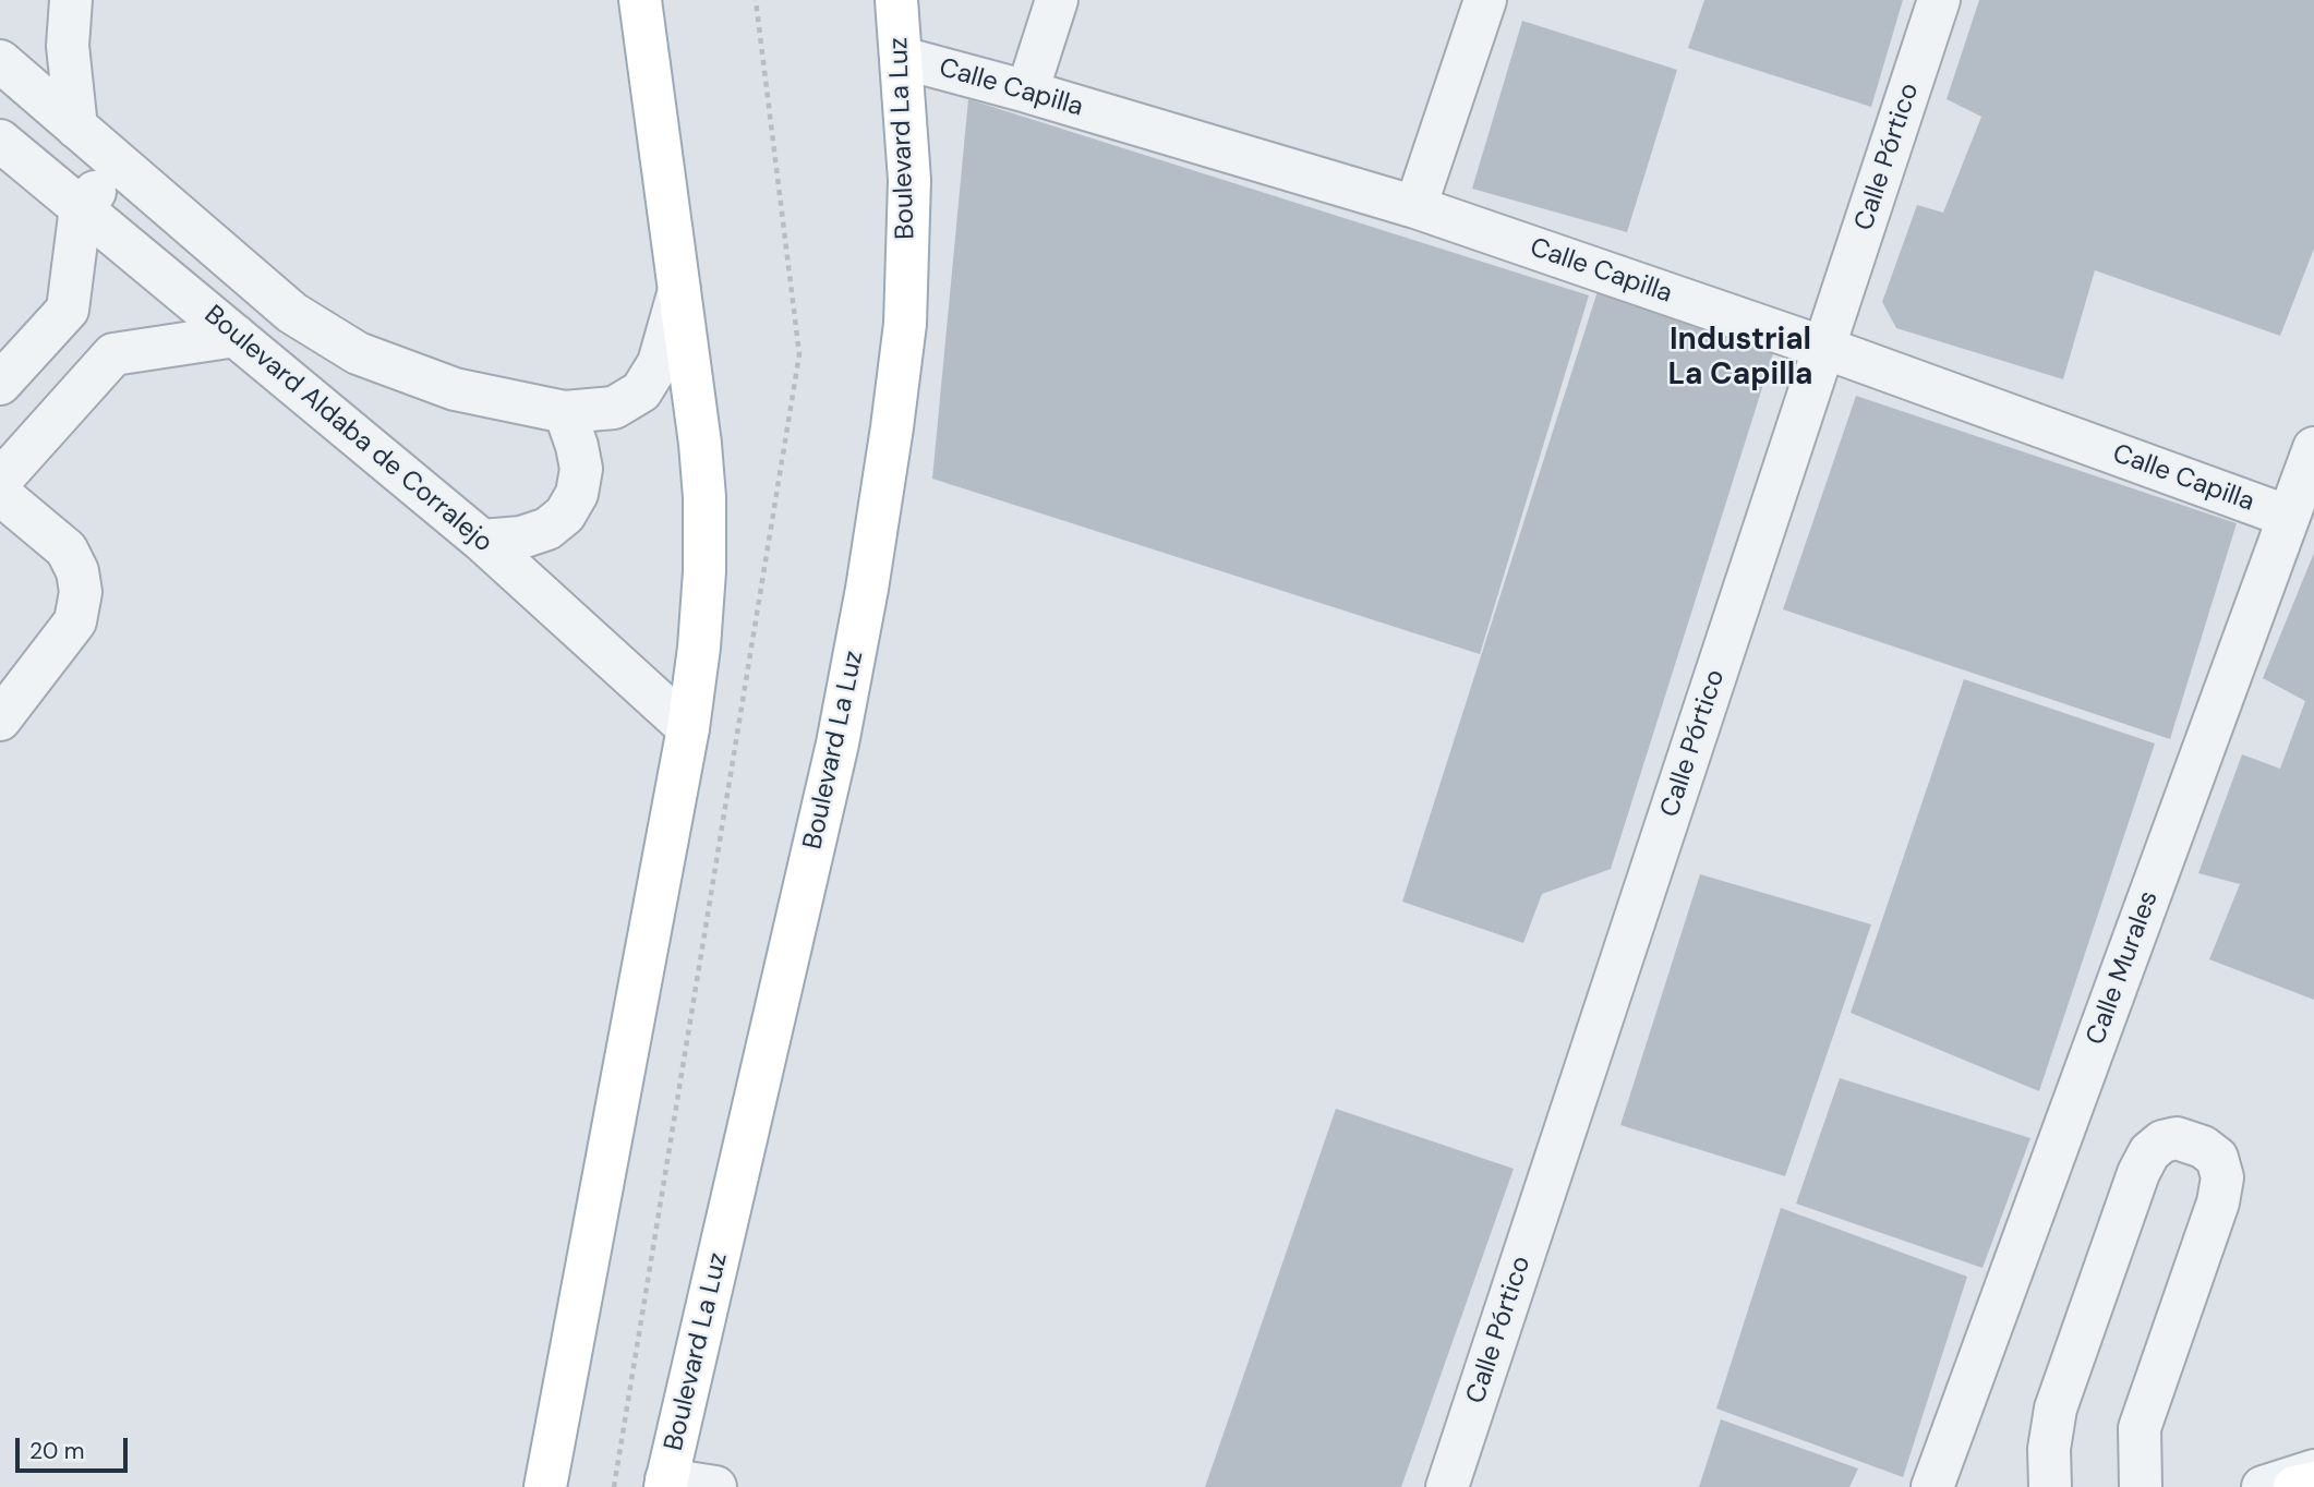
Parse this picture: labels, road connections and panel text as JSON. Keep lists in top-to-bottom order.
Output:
{
  "streets": {
    "main road": ["Boulevard La Luz"],
    "street": [
      "Calle Capilla",
      "Calle Pórtico",
      "Boulevard Aldaba de Corralejo",
      "Calle Murales"
    ]
  },
  "crossings": [
    ["Calle Capilla", "Boulevard La Luz"],
    ["Calle Capilla", "Calle Pórtico"],
    ["Calle Capilla", "Calle Murales"]
  ],
  "districts": ["Industrial La Capilla"],
  "scale_bar": "20 m"
}
